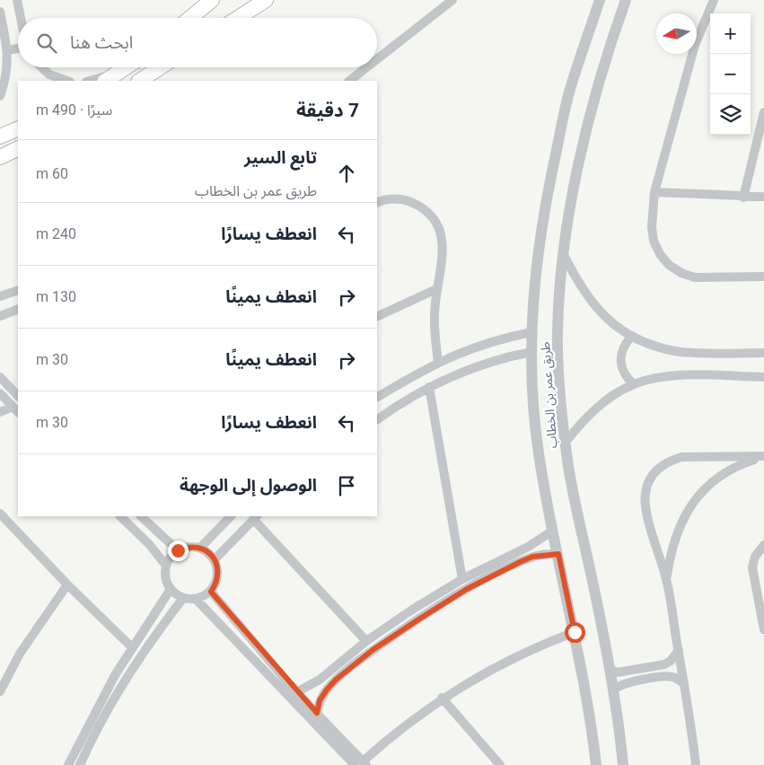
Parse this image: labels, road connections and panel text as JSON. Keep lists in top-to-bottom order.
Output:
{
  "streets": {
    "street": ["طريق عمر بن الخطاب"]
  },
  "north": "left",
  "page": {
    "map_buttons": ["+", "−"],
    "search": "ابحث هنا",
    "heading": ["7 دقيقة", "سيرًا · 490 m"],
    "list": [
      ["تابع السير", "طريق عمر بن الخطاب", "60 m"],
      ["انعطف يسارًا", "240 m"],
      ["انعطف يمينًا", "130 m"],
      ["انعطف يمينًا", "30 m"],
      ["انعطف يسارًا", "30 m"],
      "الوصول إلى الوجهة"
    ]
  }
}
